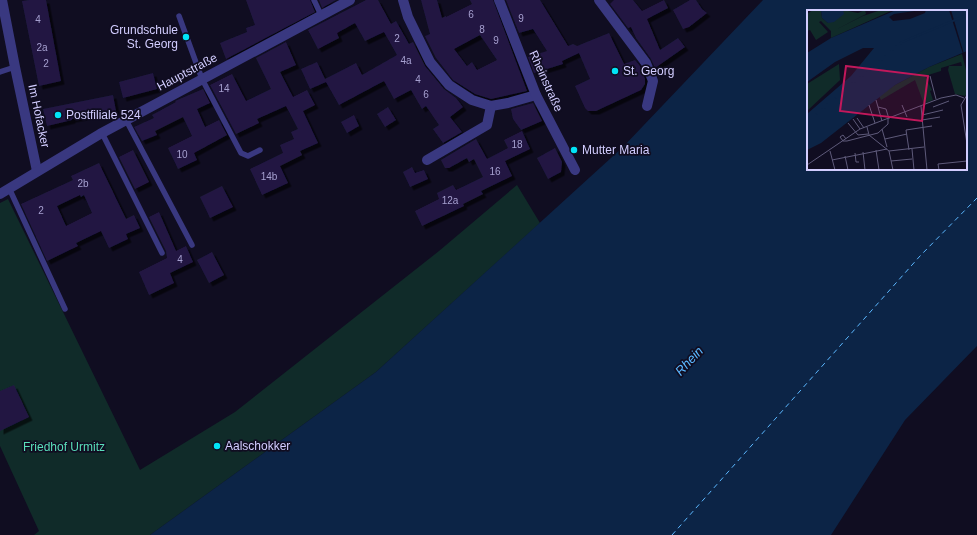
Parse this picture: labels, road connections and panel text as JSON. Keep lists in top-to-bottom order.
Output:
{
  "streets": {
    "street": ["Hauptstraße", "Rheinstraße", "Im Hofacker"]
  },
  "crossings": [
    ["Hauptstraße", "Im Hofacker"]
  ],
  "water": ["Rhein"],
  "parks": ["Friedhof Urmitz"],
  "places": [
    "Grundschule St. Georg",
    "St. Georg",
    "Postfiliale 524",
    "Mutter Maria",
    "Aalschokker"
  ],
  "house_numbers": [
    "6",
    "9",
    "4",
    "8",
    "2",
    "9",
    "2a",
    "4a",
    "2",
    "4",
    "14",
    "6",
    "18",
    "10",
    "16",
    "14b",
    "2b",
    "12a",
    "2",
    "4"
  ]
}
